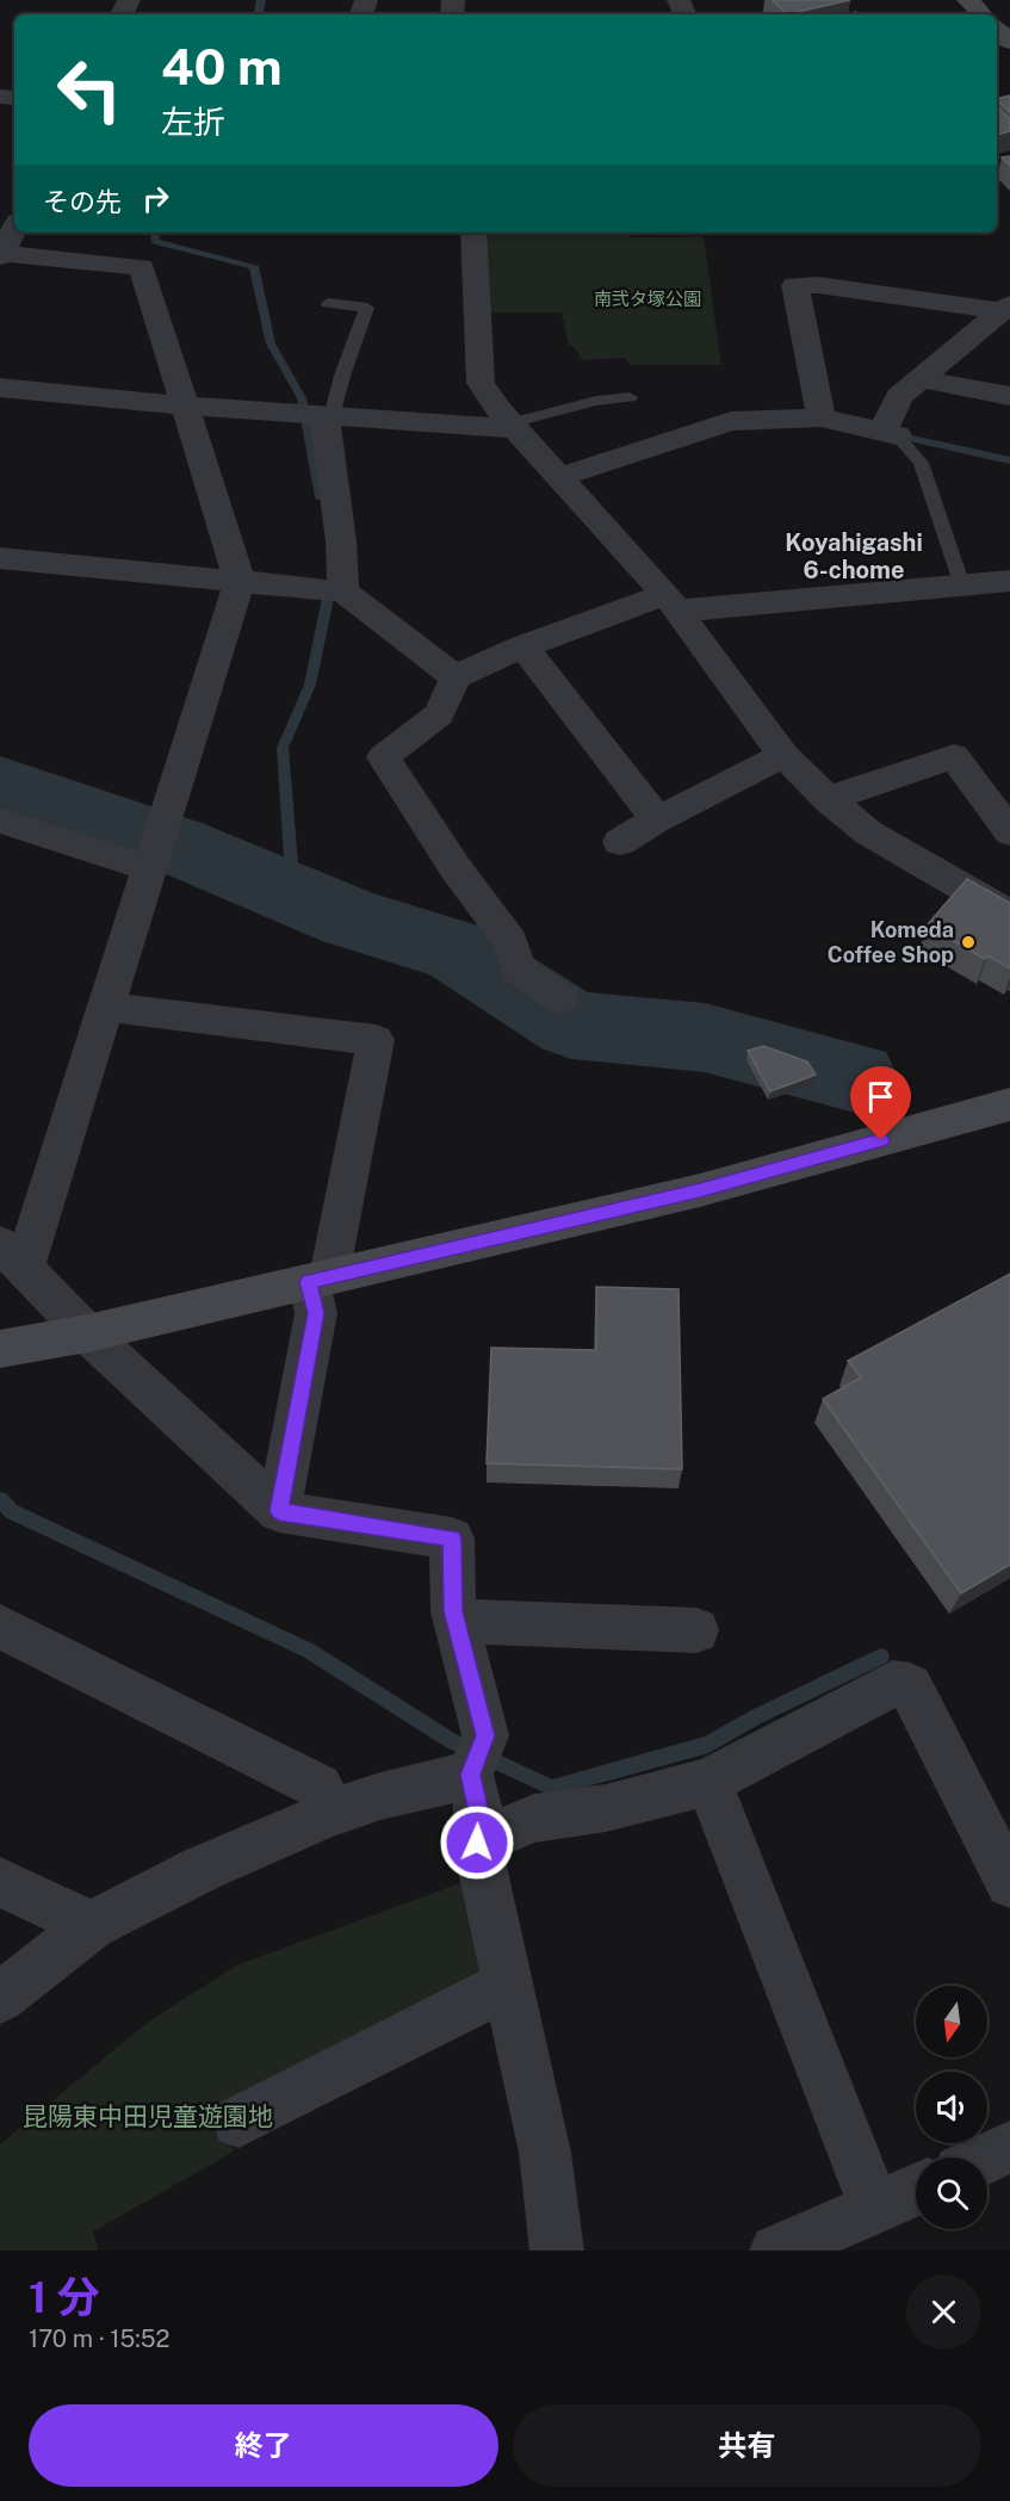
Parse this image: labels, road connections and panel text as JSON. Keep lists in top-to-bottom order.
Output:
{
  "districts": ["Koyahigashi 6-chome"],
  "parks": ["南弐タ塚公園", "昆陽東中田児童遊園地"],
  "places": ["Komeda Coffee Shop"],
  "north": "bottom",
  "page": {
    "turn": ["40 m", "左折"],
    "then": "その先",
    "heading": ["1 分", "170 m · 15:52"],
    "buttons": ["終了", "共有"]
  }
}
